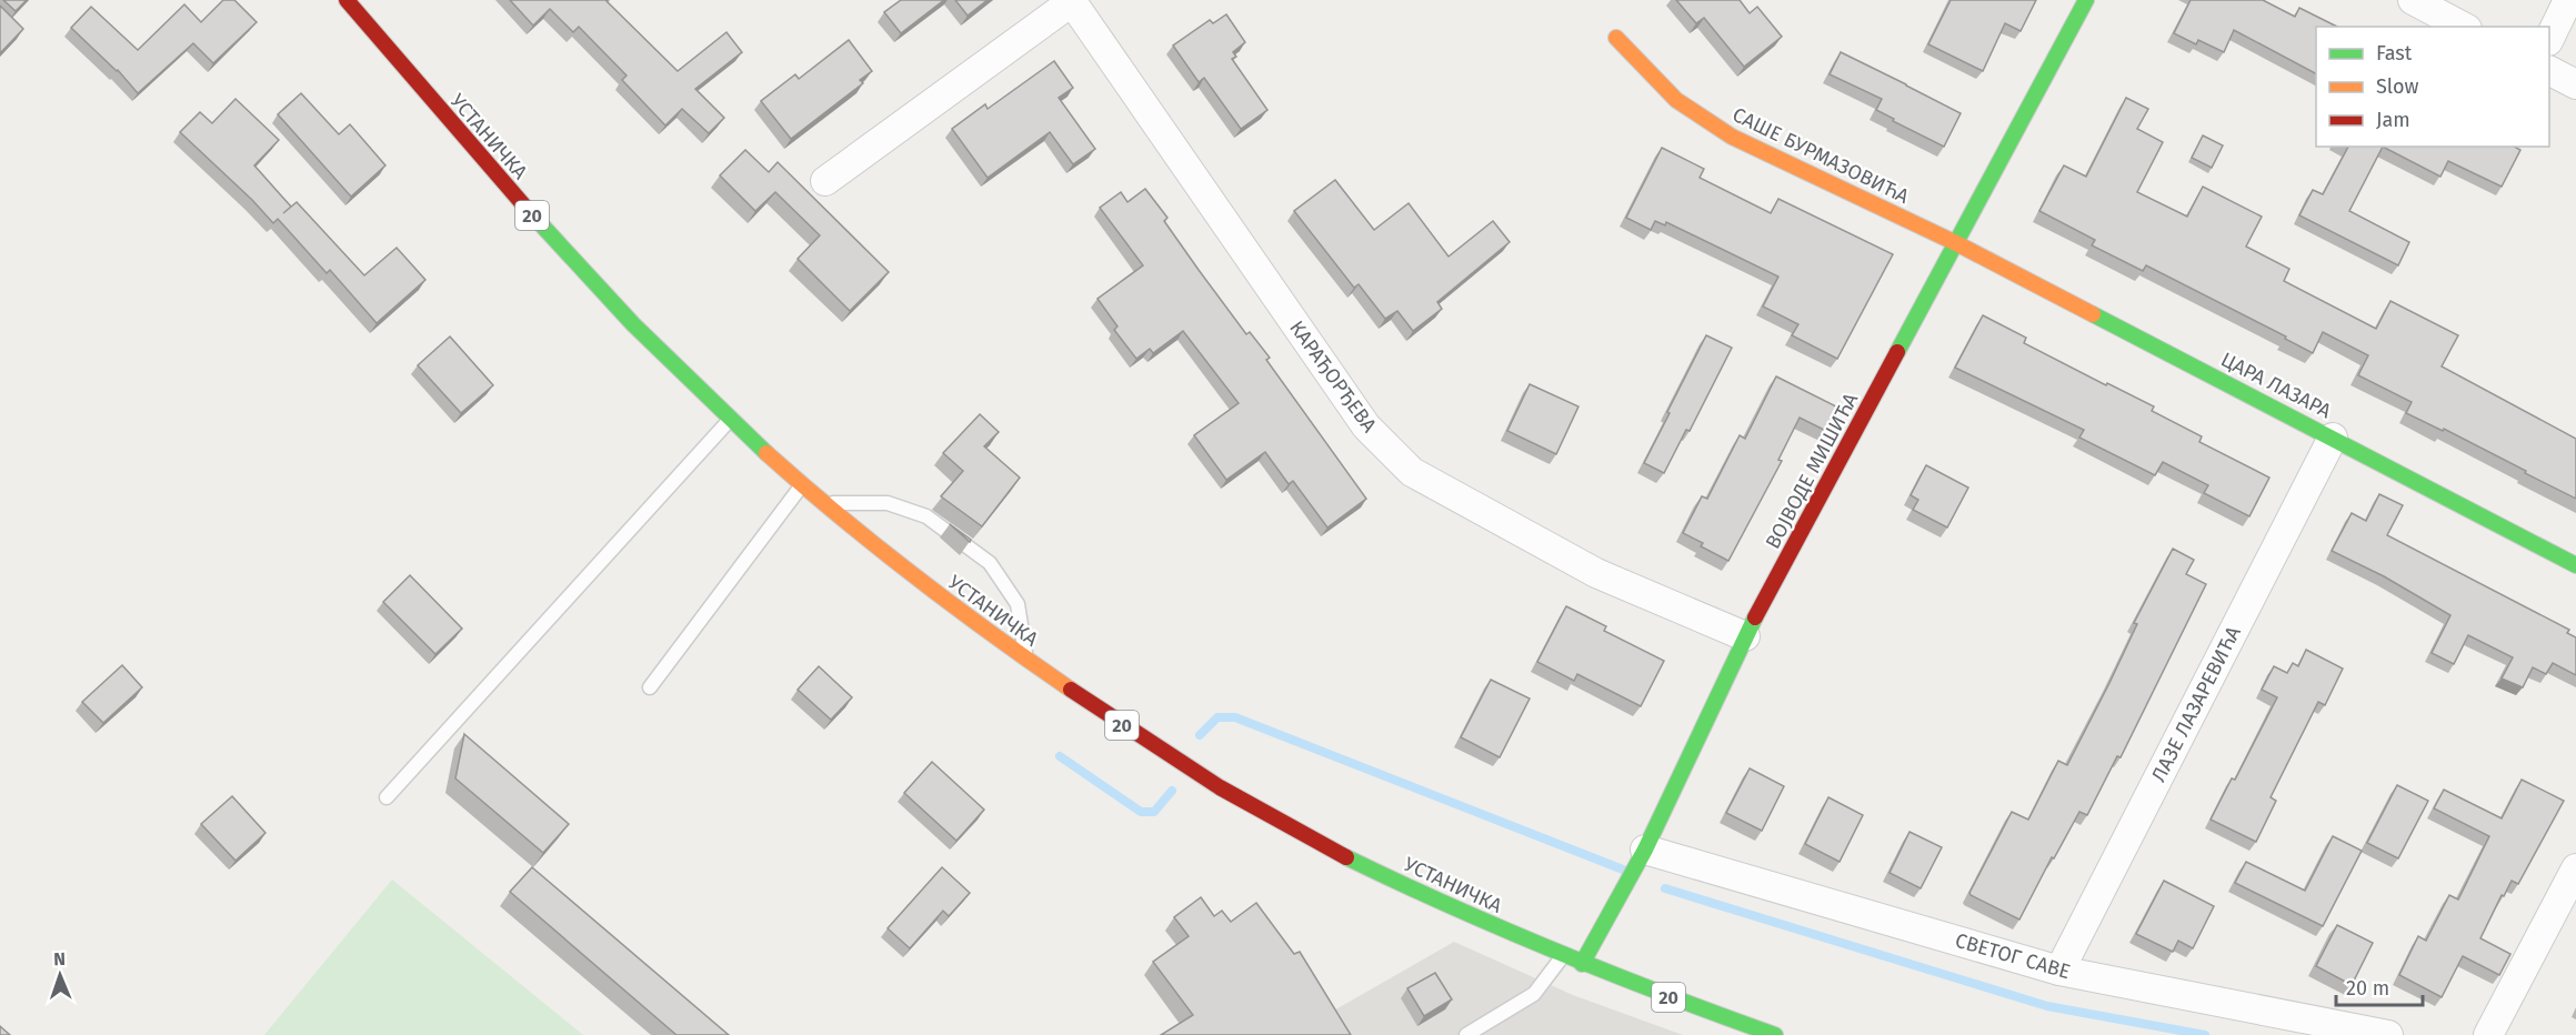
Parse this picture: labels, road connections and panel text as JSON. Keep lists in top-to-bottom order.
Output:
{
  "streets": {
    "street": [
      "УСТАНИЧКА",
      "САШЕ БУРМАЗОВИЋА",
      "20",
      "КАРАЂОРЂЕВА",
      "ЦАРА ЛАЗАРА",
      "ВОЈВОДЕ МИШИЋА",
      "ЛАЗЕ ЛАЗАРЕВИЋА",
      "СВЕТОГ САВЕ"
    ]
  },
  "crossings": [
    ["УСТАНИЧКА", "ВОЈВОДЕ МИШИЋА"],
    ["САШЕ БУРМАЗОВИЋА", "ЦАРА ЛАЗАРА"],
    ["САШЕ БУРМАЗОВИЋА", "ВОЈВОДЕ МИШИЋА"],
    ["КАРАЂОРЂЕВА", "ВОЈВОДЕ МИШИЋА"],
    ["ЦАРА ЛАЗАРА", "ВОЈВОДЕ МИШИЋА"],
    ["ЦАРА ЛАЗАРА", "ЛАЗЕ ЛАЗАРЕВИЋА"],
    ["ВОЈВОДЕ МИШИЋА", "СВЕТОГ САВЕ"],
    ["ЛАЗЕ ЛАЗАРЕВИЋА", "СВЕТОГ САВЕ"]
  ],
  "legend": ["Fast", "Slow", "Jam"],
  "scale_bar": "20 m",
  "north": "top"
}
